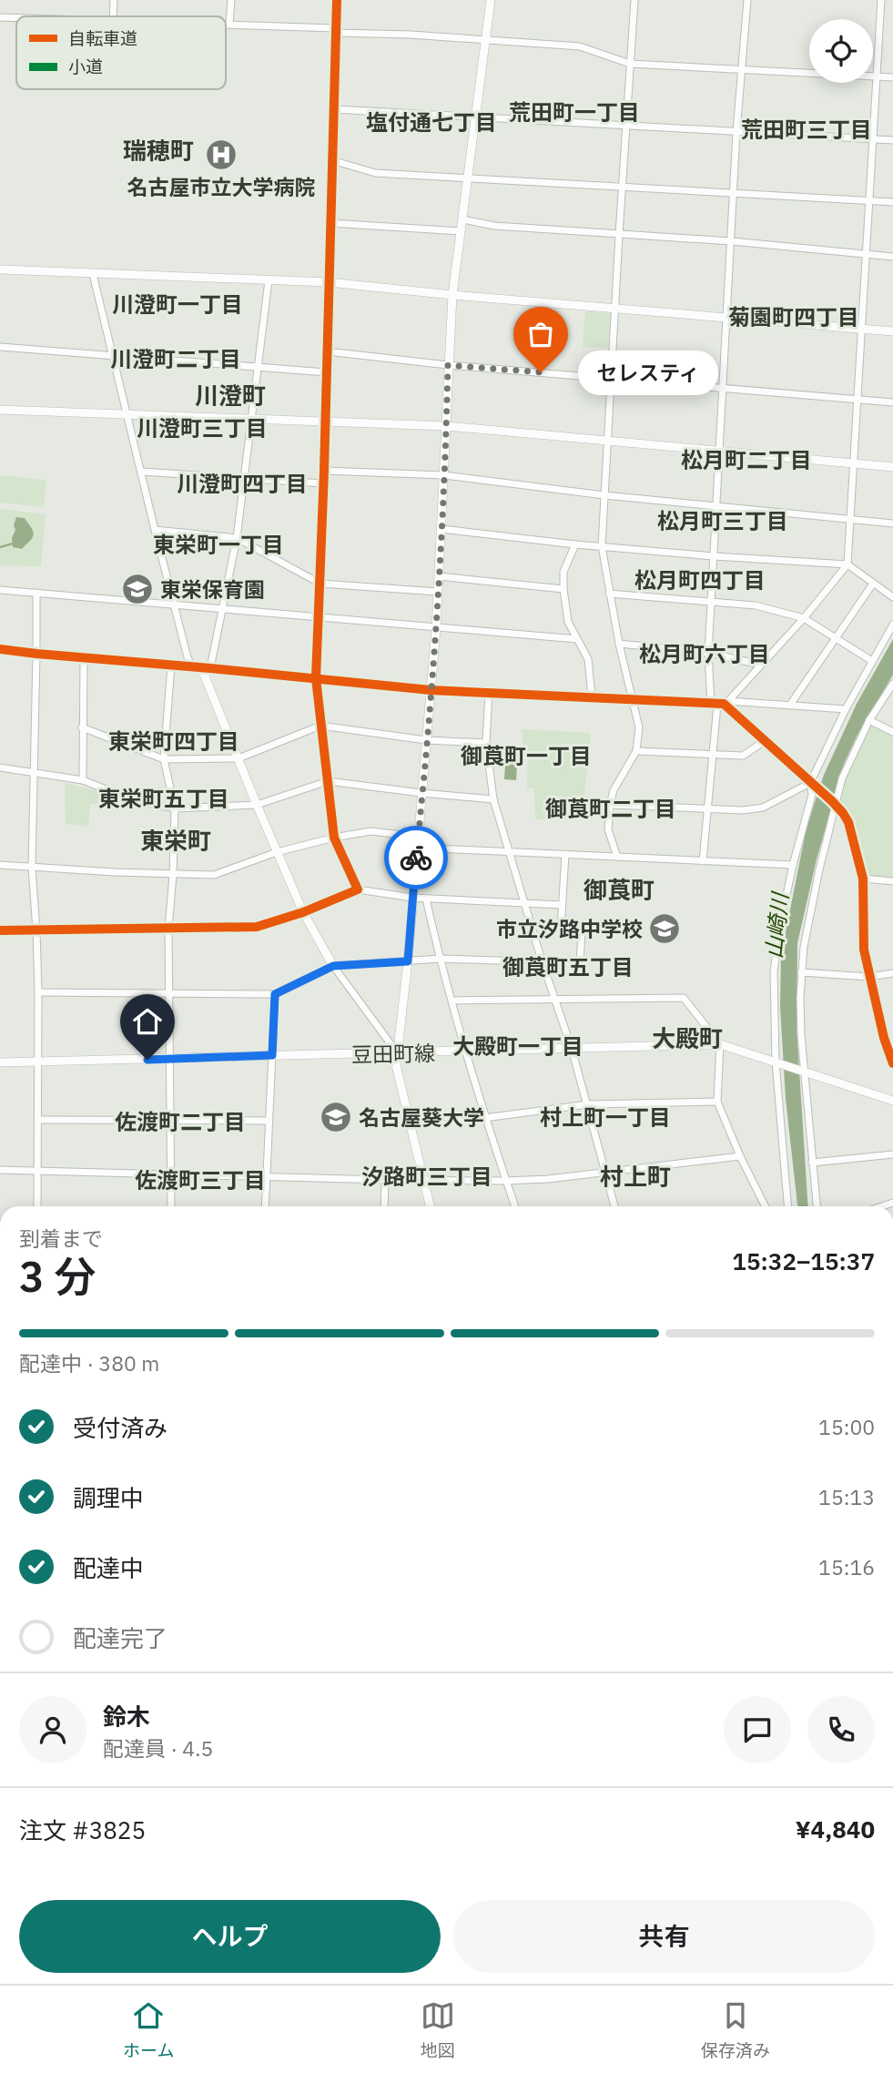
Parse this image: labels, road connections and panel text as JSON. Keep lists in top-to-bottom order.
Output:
{
  "streets": {
    "street": ["豆田町線"]
  },
  "districts": [
    "荒田町一丁目",
    "塩付通七丁目",
    "荒田町三丁目",
    "瑞穂町",
    "川澄町一丁目",
    "菊園町四丁目",
    "川澄町二丁目",
    "川澄町",
    "川澄町三丁目",
    "松月町二丁目",
    "川澄町四丁目",
    "松月町三丁目",
    "東栄町一丁目",
    "松月町四丁目",
    "松月町六丁目",
    "東栄町四丁目",
    "御莨町一丁目",
    "東栄町五丁目",
    "御莨町二丁目",
    "東栄町",
    "御莨町",
    "御莨町五丁目",
    "大殿町",
    "大殿町一丁目",
    "村上町一丁目",
    "佐渡町二丁目",
    "汐路町三丁目",
    "村上町",
    "佐渡町三丁目"
  ],
  "water": ["山崎川"],
  "places": {
    "hospital": ["名古屋市立大学病院"],
    "other": ["セレスティ"],
    "school or university": ["東栄保育園", "市立汐路中学校", "名古屋葵大学"]
  },
  "legend": ["自転車道", "小道"],
  "page": {
    "bubble": "セレスティ",
    "heading": ["3 分", "到着まで", "15:32–15:37"],
    "panel": [
      "鈴木",
      "配達員 · 4.5",
      "注文 #3825",
      "¥4,840"
    ],
    "bar": "配達中 · 380 m",
    "list": [
      ["受付済み", "15:00"],
      ["調理中", "15:13"],
      ["配達中", "15:16"],
      "配達完了"
    ],
    "buttons": ["ヘルプ", "共有"],
    "tabs": ["ホーム", "地図", "保存済み"]
  }
}
